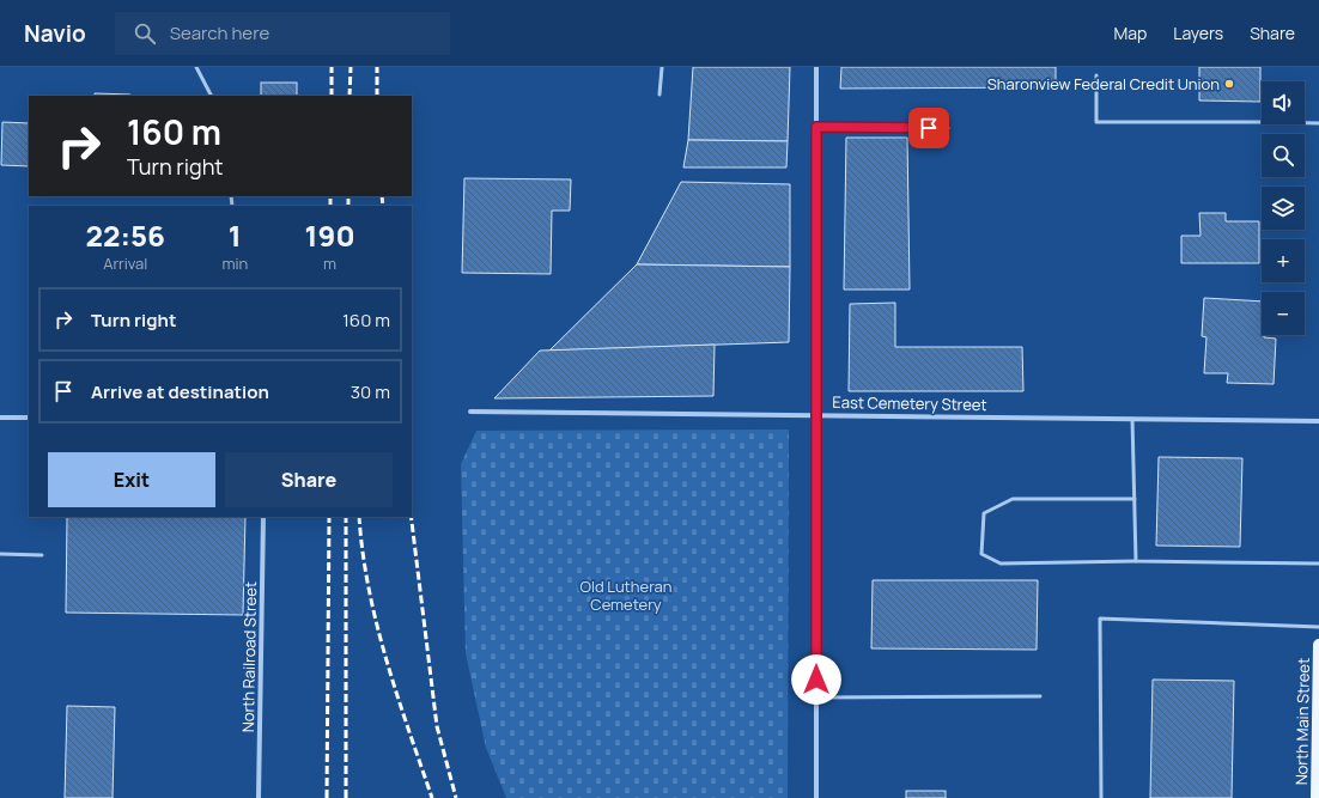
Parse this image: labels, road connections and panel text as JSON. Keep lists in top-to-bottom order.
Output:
{
  "streets": {
    "main road": ["North Main Street"],
    "street": ["East Cemetery Street", "North Railroad Street"]
  },
  "parks": ["Old Lutheran Cemetery"],
  "places": ["Sharonview Federal Credit Union"],
  "page": {
    "header": "Navio",
    "search": "Search here",
    "nav": ["Map", "Layers", "Share"],
    "map_buttons": ["+", "−"],
    "turn": ["160 m", "Turn right"],
    "eta": [
      "22:56",
      "Arrival",
      "1",
      "min",
      "190",
      "m"
    ],
    "list": [
      {
        "name": "Turn right",
        "value": "160 m"
      },
      {
        "name": "Arrive at destination",
        "value": "30 m"
      }
    ],
    "buttons": ["Exit", "Share"]
  }
}
